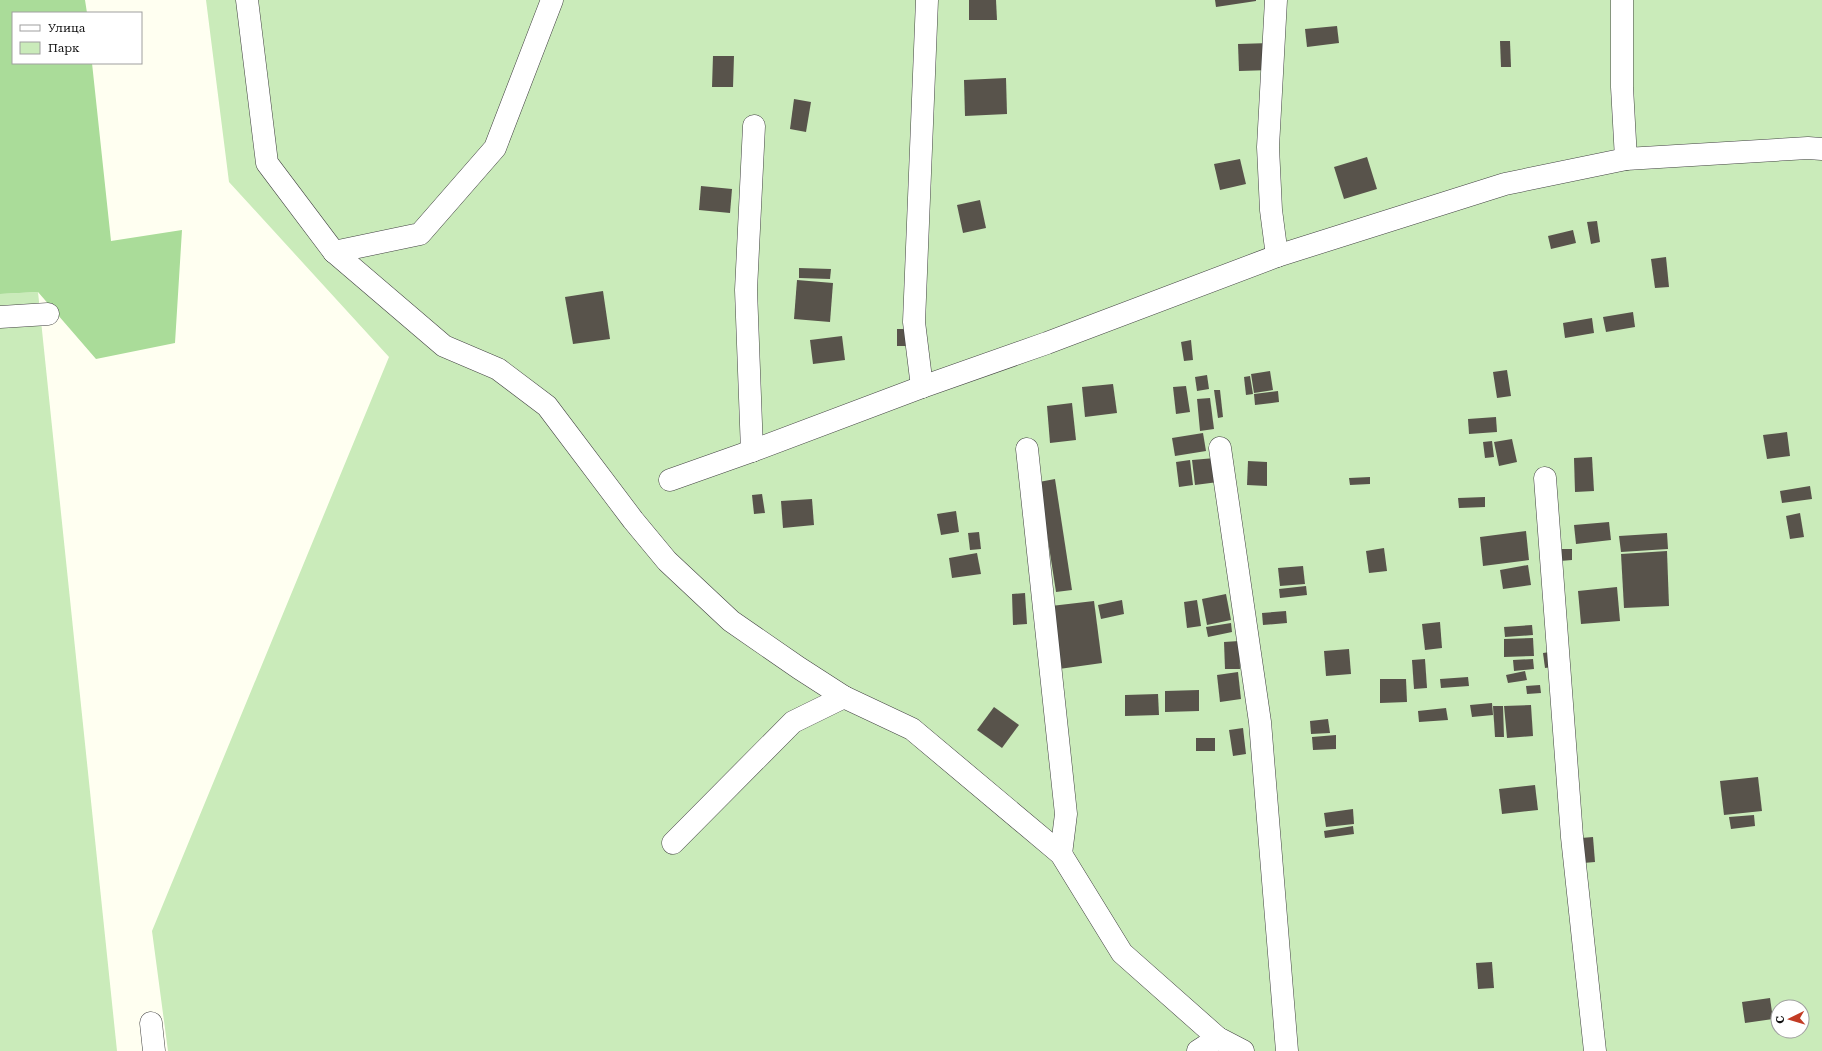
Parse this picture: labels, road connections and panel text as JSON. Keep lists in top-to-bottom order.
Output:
{
  "legend": ["Улица", "Парк"],
  "north": "left"
}
